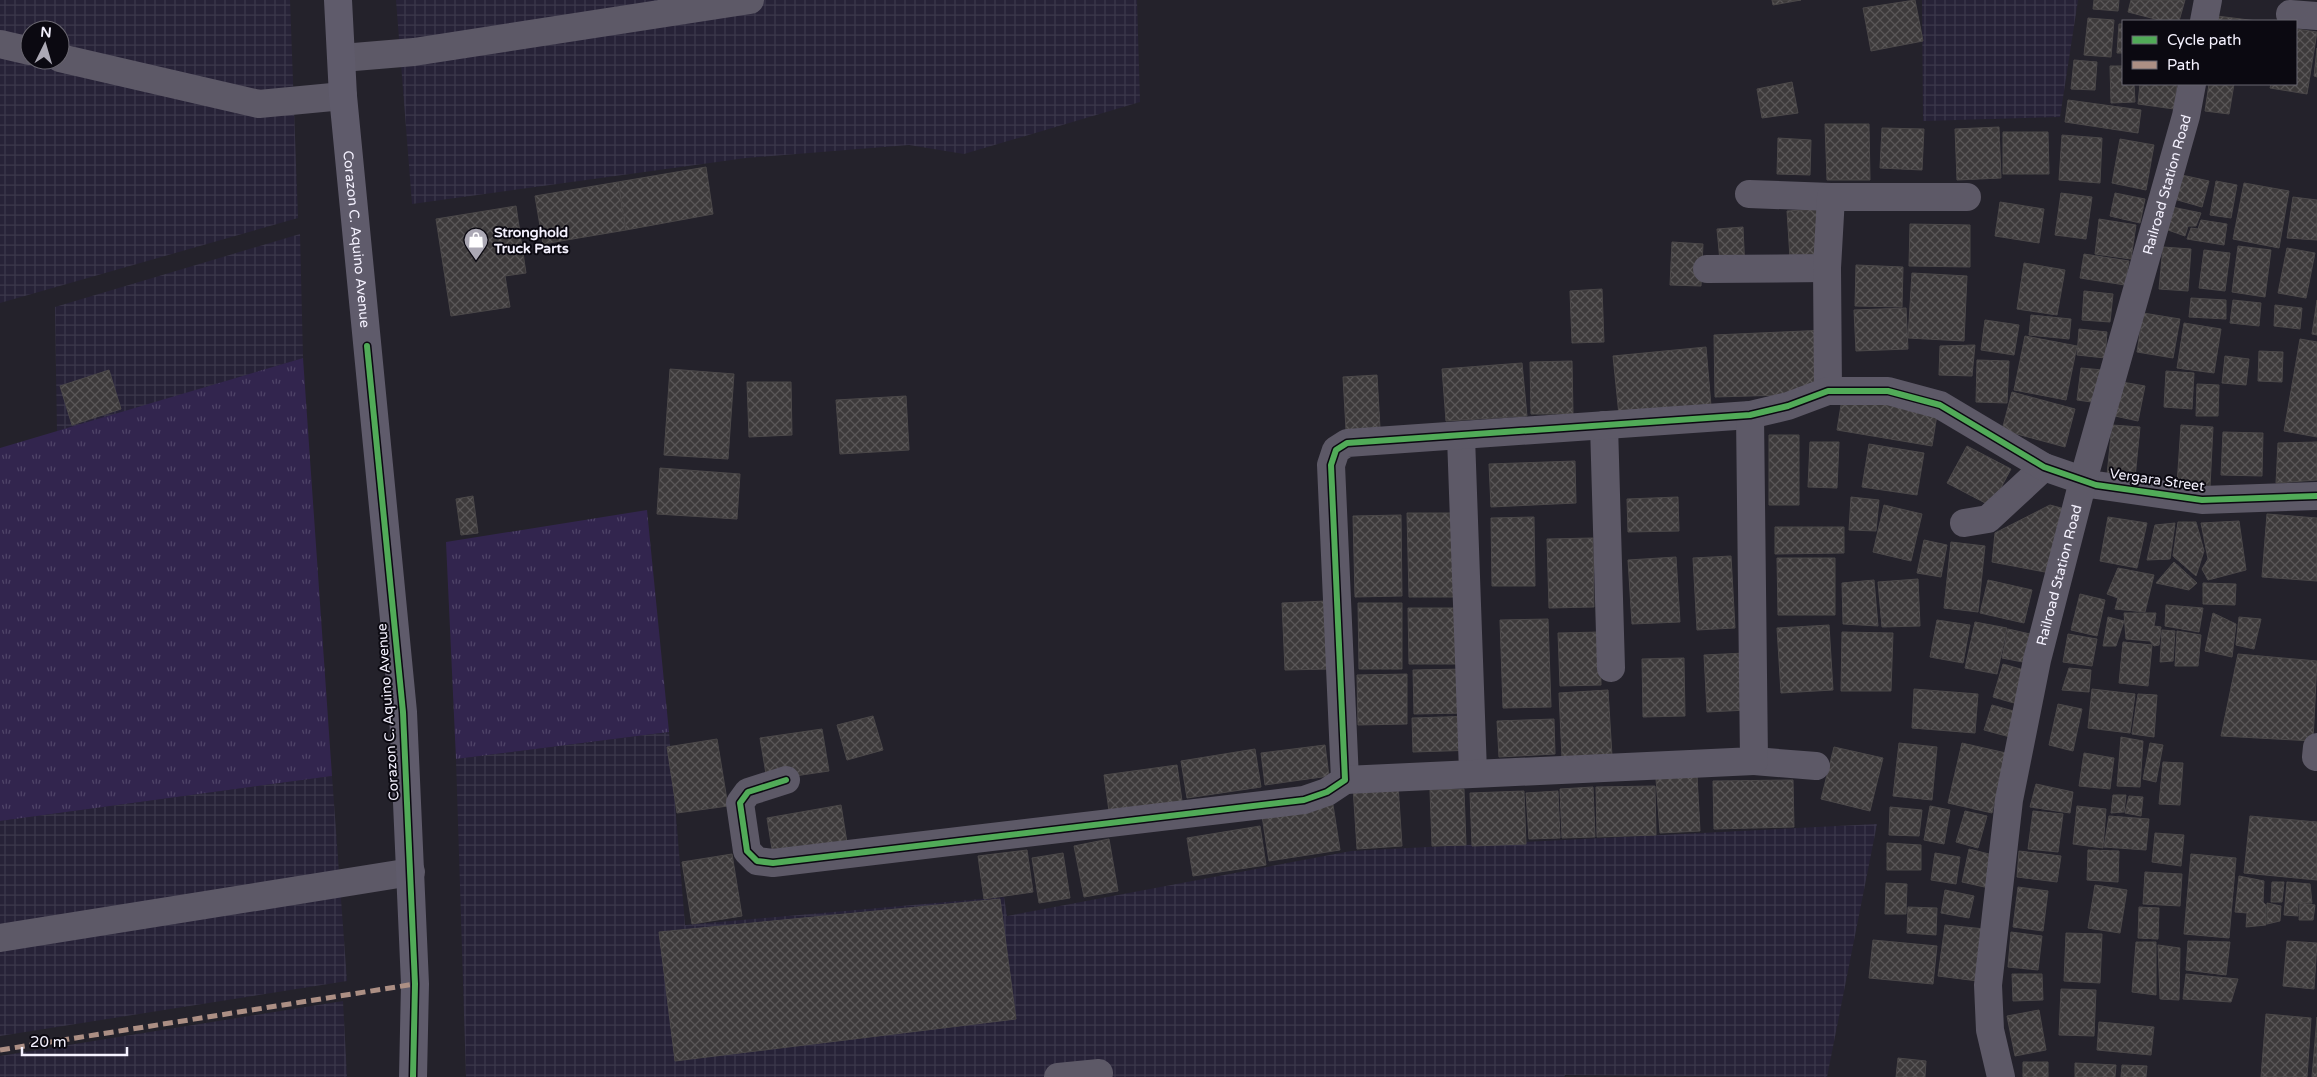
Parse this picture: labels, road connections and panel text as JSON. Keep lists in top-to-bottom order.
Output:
{
  "streets": {
    "main road": ["Corazon C. Aquino Avenue"],
    "street": ["Railroad Station Road", "Vergara Street"]
  },
  "crossings": [
    ["Railroad Station Road", "Vergara Street"]
  ],
  "places": {
    "shop": ["Stronghold Truck Parts"]
  },
  "legend": ["Cycle path", "Path"],
  "scale_bar": "20 m",
  "north": "top"
}
